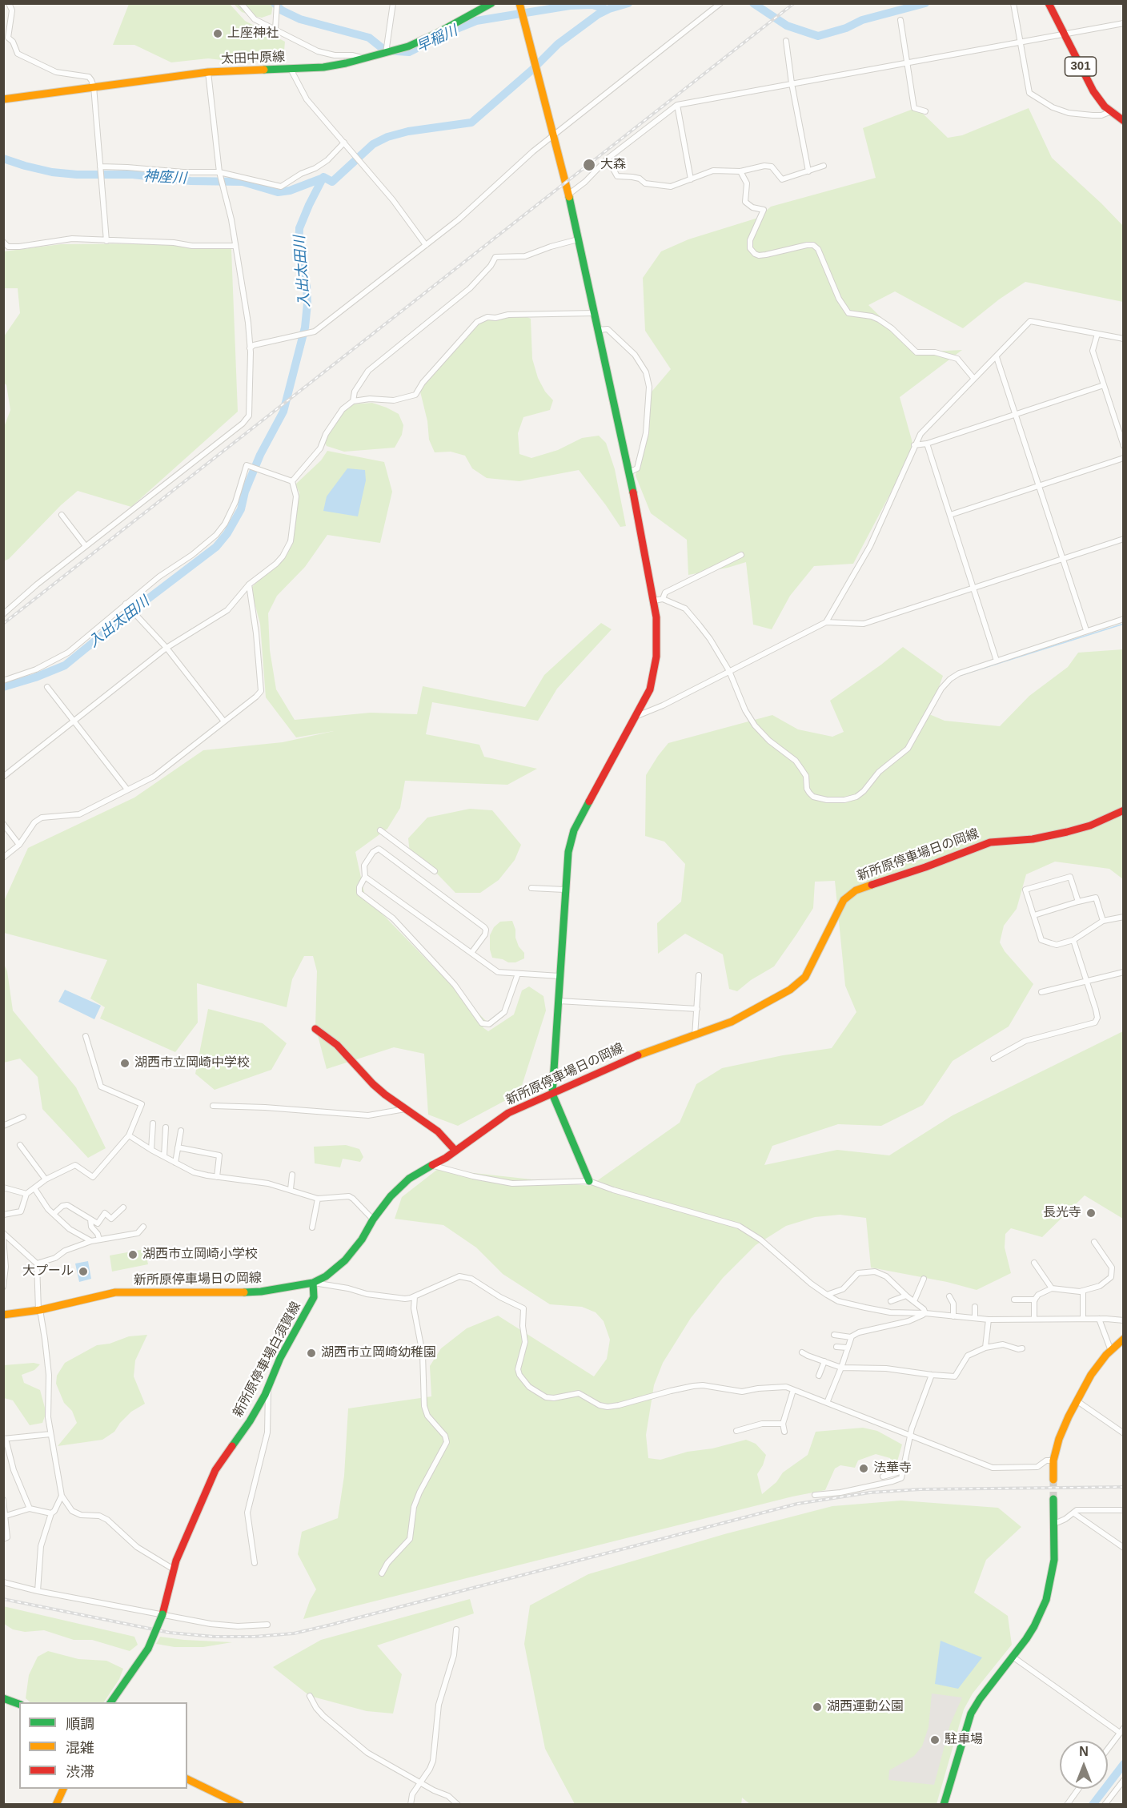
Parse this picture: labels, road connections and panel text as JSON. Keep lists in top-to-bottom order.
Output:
{
  "streets": {
    "main road": [
      "太田中原線",
      "301",
      "新所原停車場日の岡線",
      "新所原停車場白須賀線"
    ]
  },
  "crossings": [
    ["新所原停車場日の岡線", "新所原停車場白須賀線"]
  ],
  "water": ["早稲川", "神座川", "入出太田川"],
  "places": [
    "上座神社",
    "大森",
    "湖西市立岡崎中学校",
    "長光寺",
    "湖西市立岡崎小学校",
    "大プール",
    "湖西市立岡崎幼稚園",
    "法華寺",
    "湖西運動公園",
    "駐車場"
  ],
  "legend": ["順調", "混雑", "渋滞"],
  "north": "top"
}
